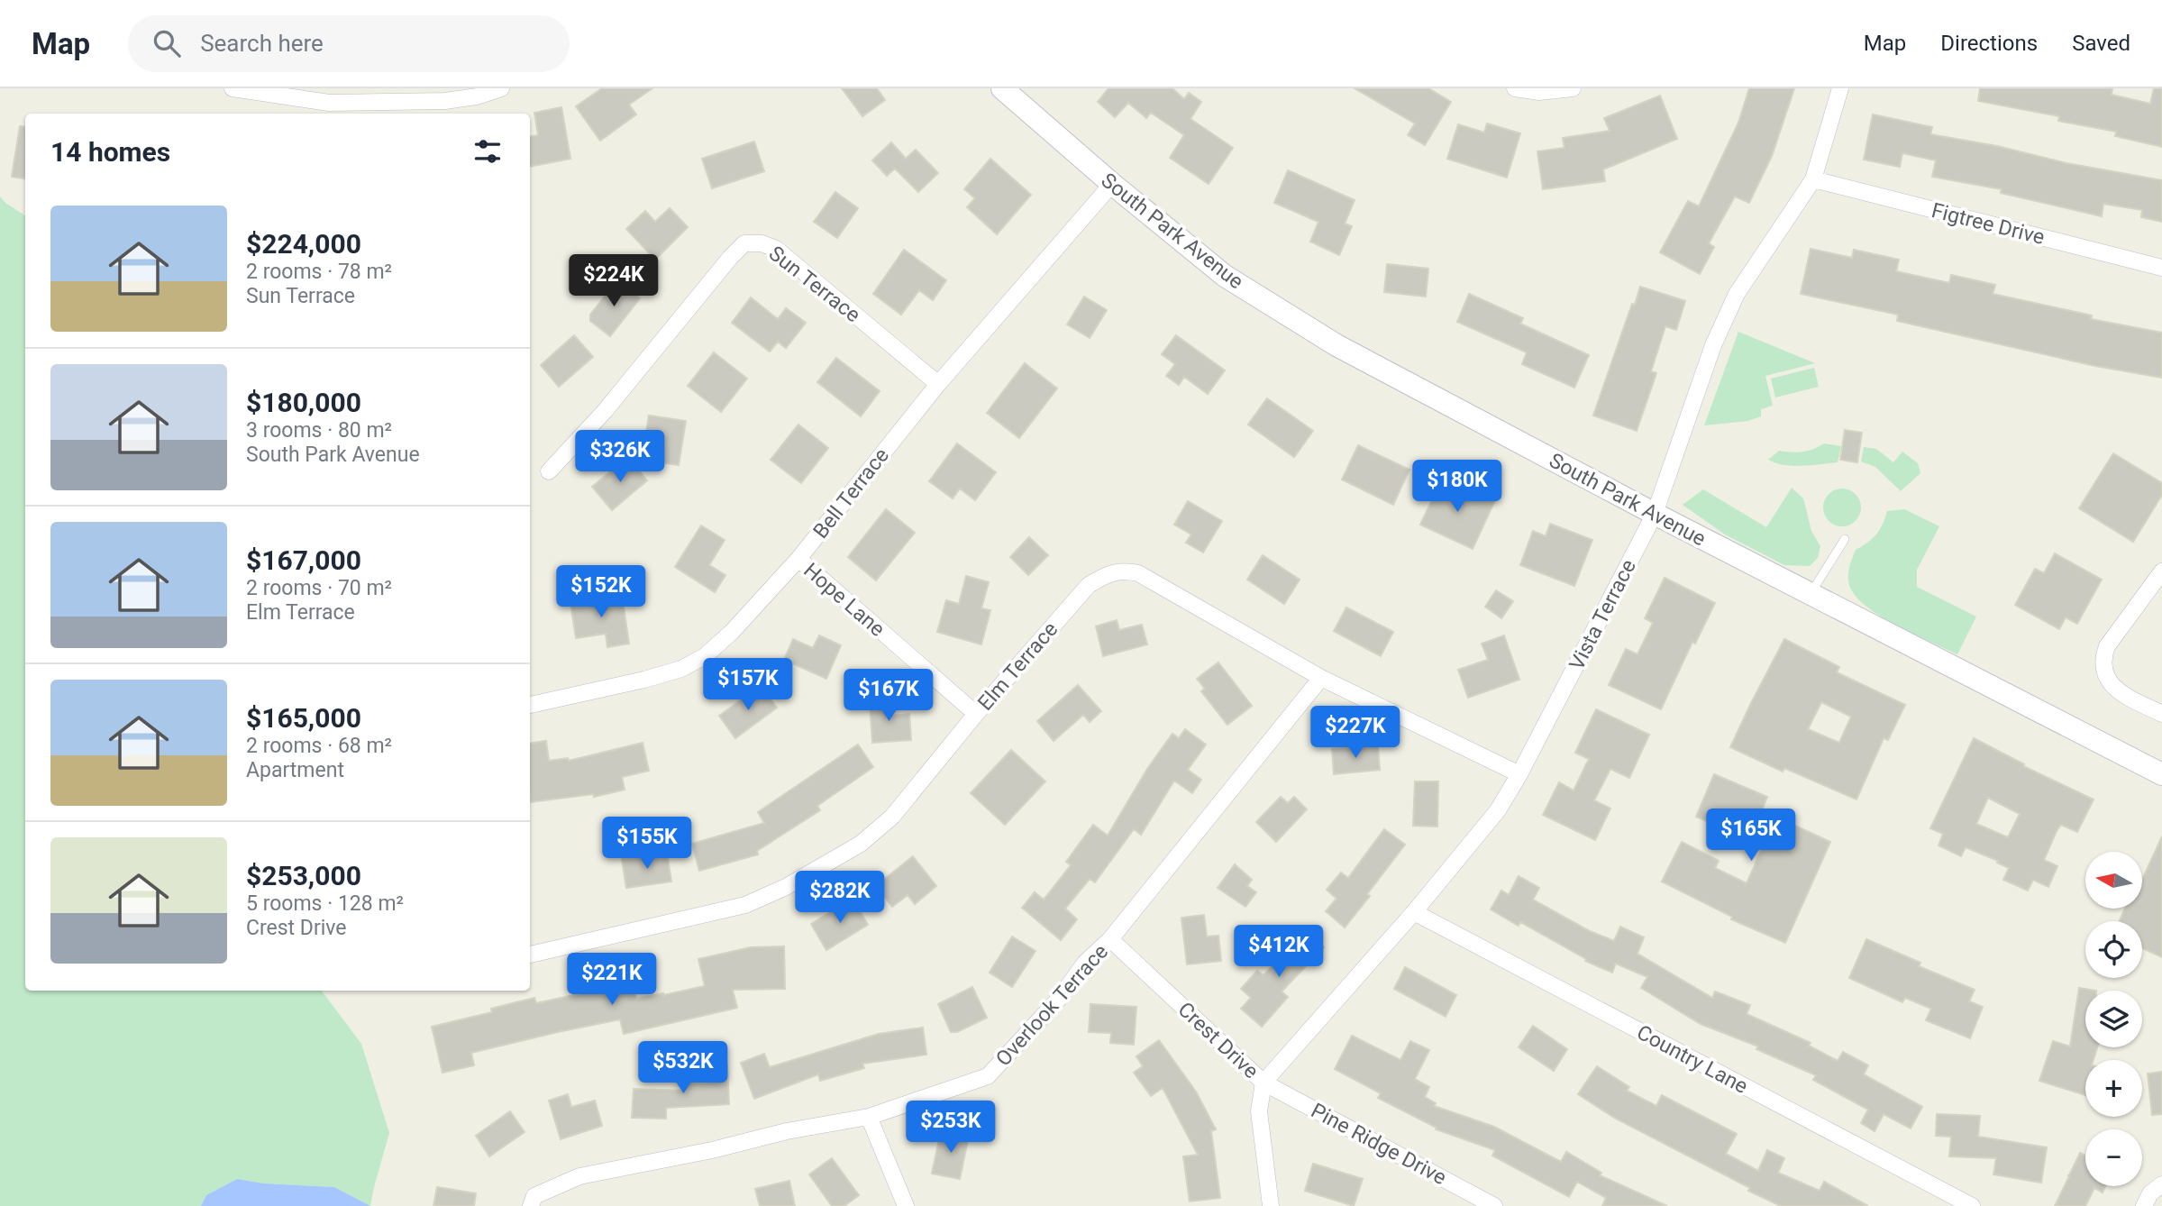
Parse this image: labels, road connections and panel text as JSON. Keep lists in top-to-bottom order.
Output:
{
  "streets": {
    "street": [
      "Figtree Drive",
      "South Park Avenue",
      "Sun Terrace",
      "Bell Terrace",
      "Hope Lane",
      "Vista Terrace",
      "Elm Terrace",
      "Overlook Terrace",
      "Crest Drive",
      "Country Lane",
      "Pine Ridge Drive"
    ]
  },
  "crossings": [
    ["Figtree Drive", "Vista Terrace"],
    ["South Park Avenue", "Bell Terrace"],
    ["South Park Avenue", "Vista Terrace"],
    ["Sun Terrace", "Bell Terrace"],
    ["Bell Terrace", "Hope Lane"],
    ["Hope Lane", "Elm Terrace"],
    ["Vista Terrace", "Elm Terrace"],
    ["Vista Terrace", "Crest Drive"],
    ["Vista Terrace", "Country Lane"],
    ["Vista Terrace", "Pine Ridge Drive"],
    ["Elm Terrace", "Overlook Terrace"],
    ["Overlook Terrace", "Crest Drive"],
    ["Crest Drive", "Pine Ridge Drive"]
  ],
  "north": "left",
  "page": {
    "header": "Map",
    "search": "Search here",
    "nav": ["Map", "Directions", "Saved"],
    "heading": "14 homes",
    "list": [
      {
        "name": "$224,000",
        "note": "2 rooms · 78 m² · Sun Terrace"
      },
      {
        "name": "$180,000",
        "note": "3 rooms · 80 m² · South Park Avenue"
      },
      {
        "name": "$167,000",
        "note": "2 rooms · 70 m² · Elm Terrace"
      },
      {
        "name": "$165,000",
        "note": "2 rooms · 68 m² · Apartment"
      },
      {
        "name": "$253,000",
        "note": "5 rooms · 128 m² · Crest Drive"
      }
    ],
    "price": [
      "$224K",
      "$326K",
      "$180K",
      "$152K",
      "$157K",
      "$167K",
      "$227K",
      "$165K",
      "$155K",
      "$282K",
      "$412K",
      "$221K",
      "$532K",
      "$253K"
    ],
    "map_buttons": ["+", "−"]
  }
}
